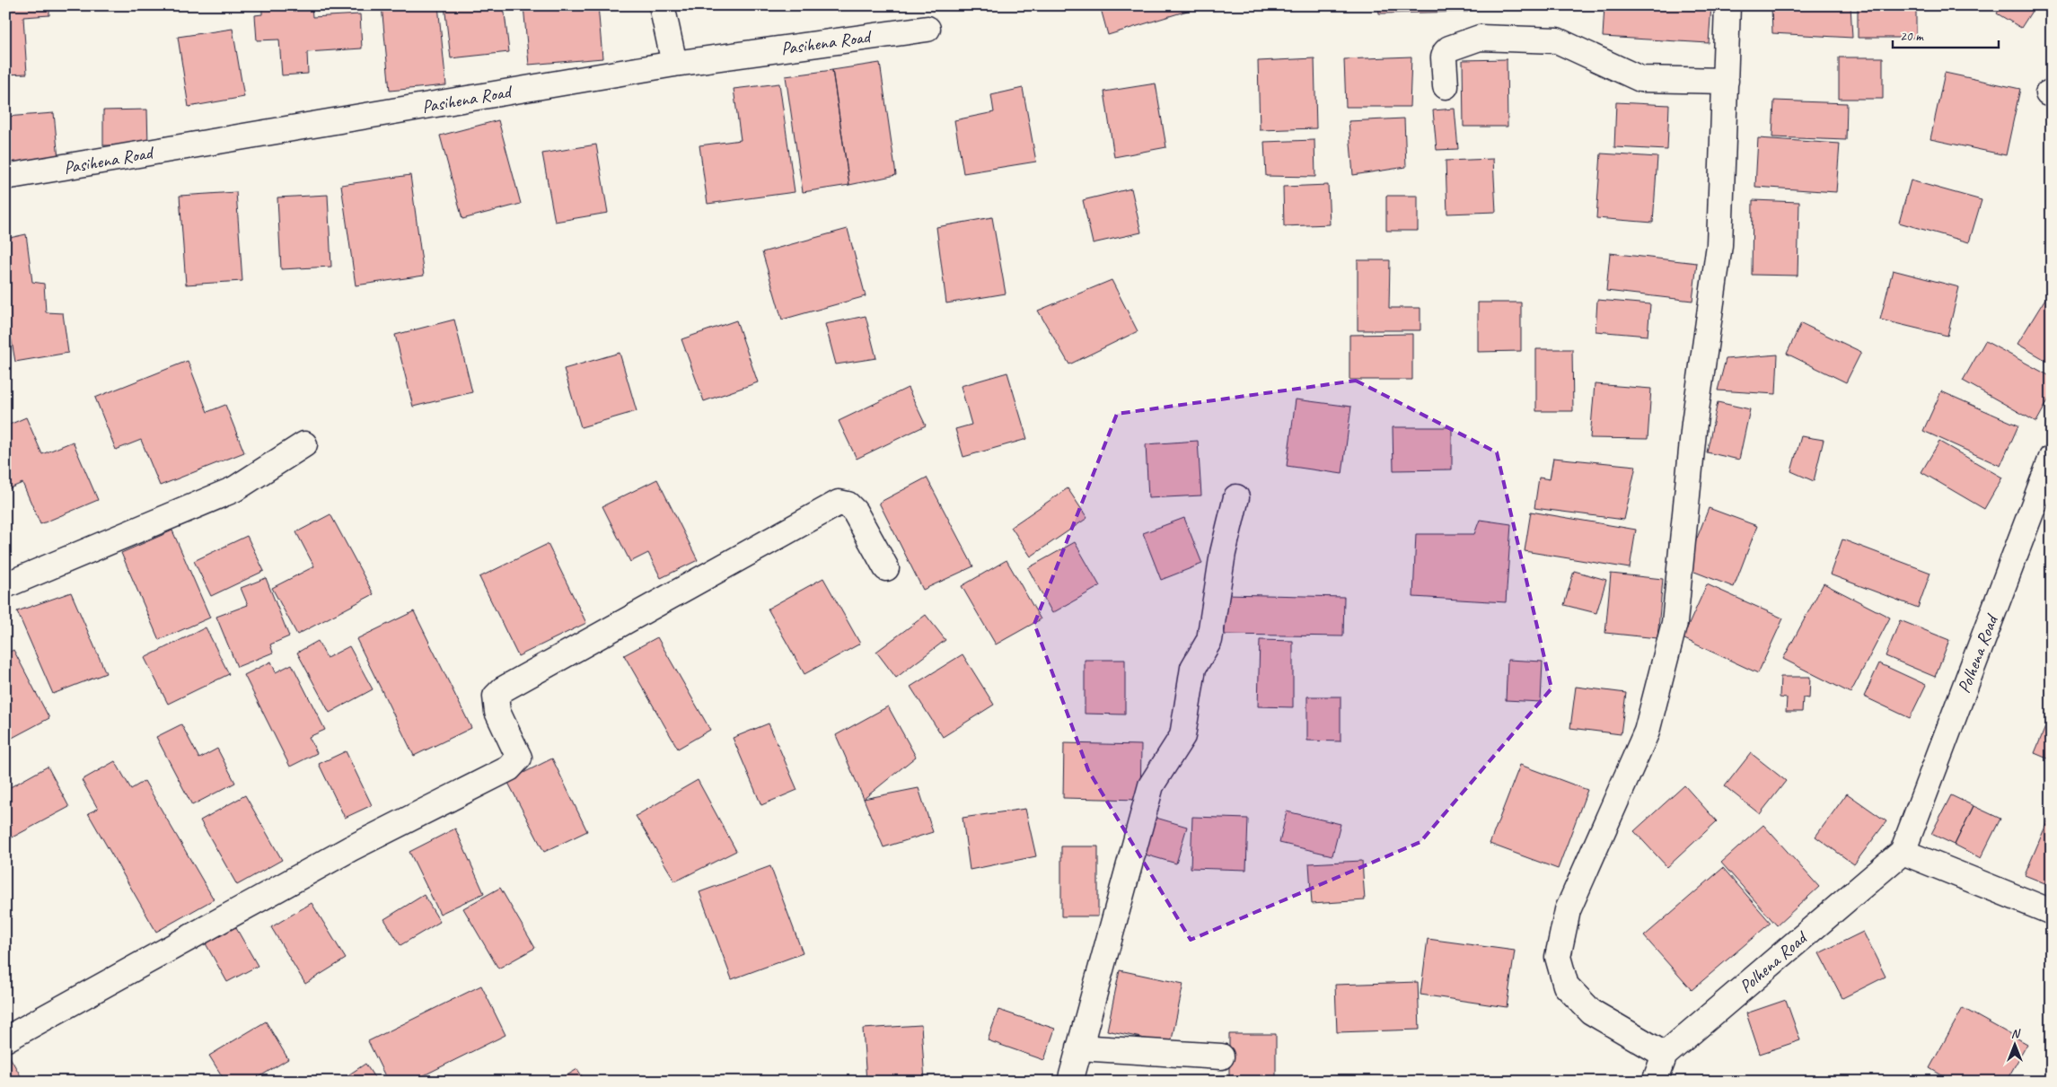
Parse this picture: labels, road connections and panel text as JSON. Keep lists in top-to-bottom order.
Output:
{
  "streets": {
    "street": ["Pasihena Road", "Polhena Road"]
  },
  "scale_bar": "20 m",
  "north": "top"
}
